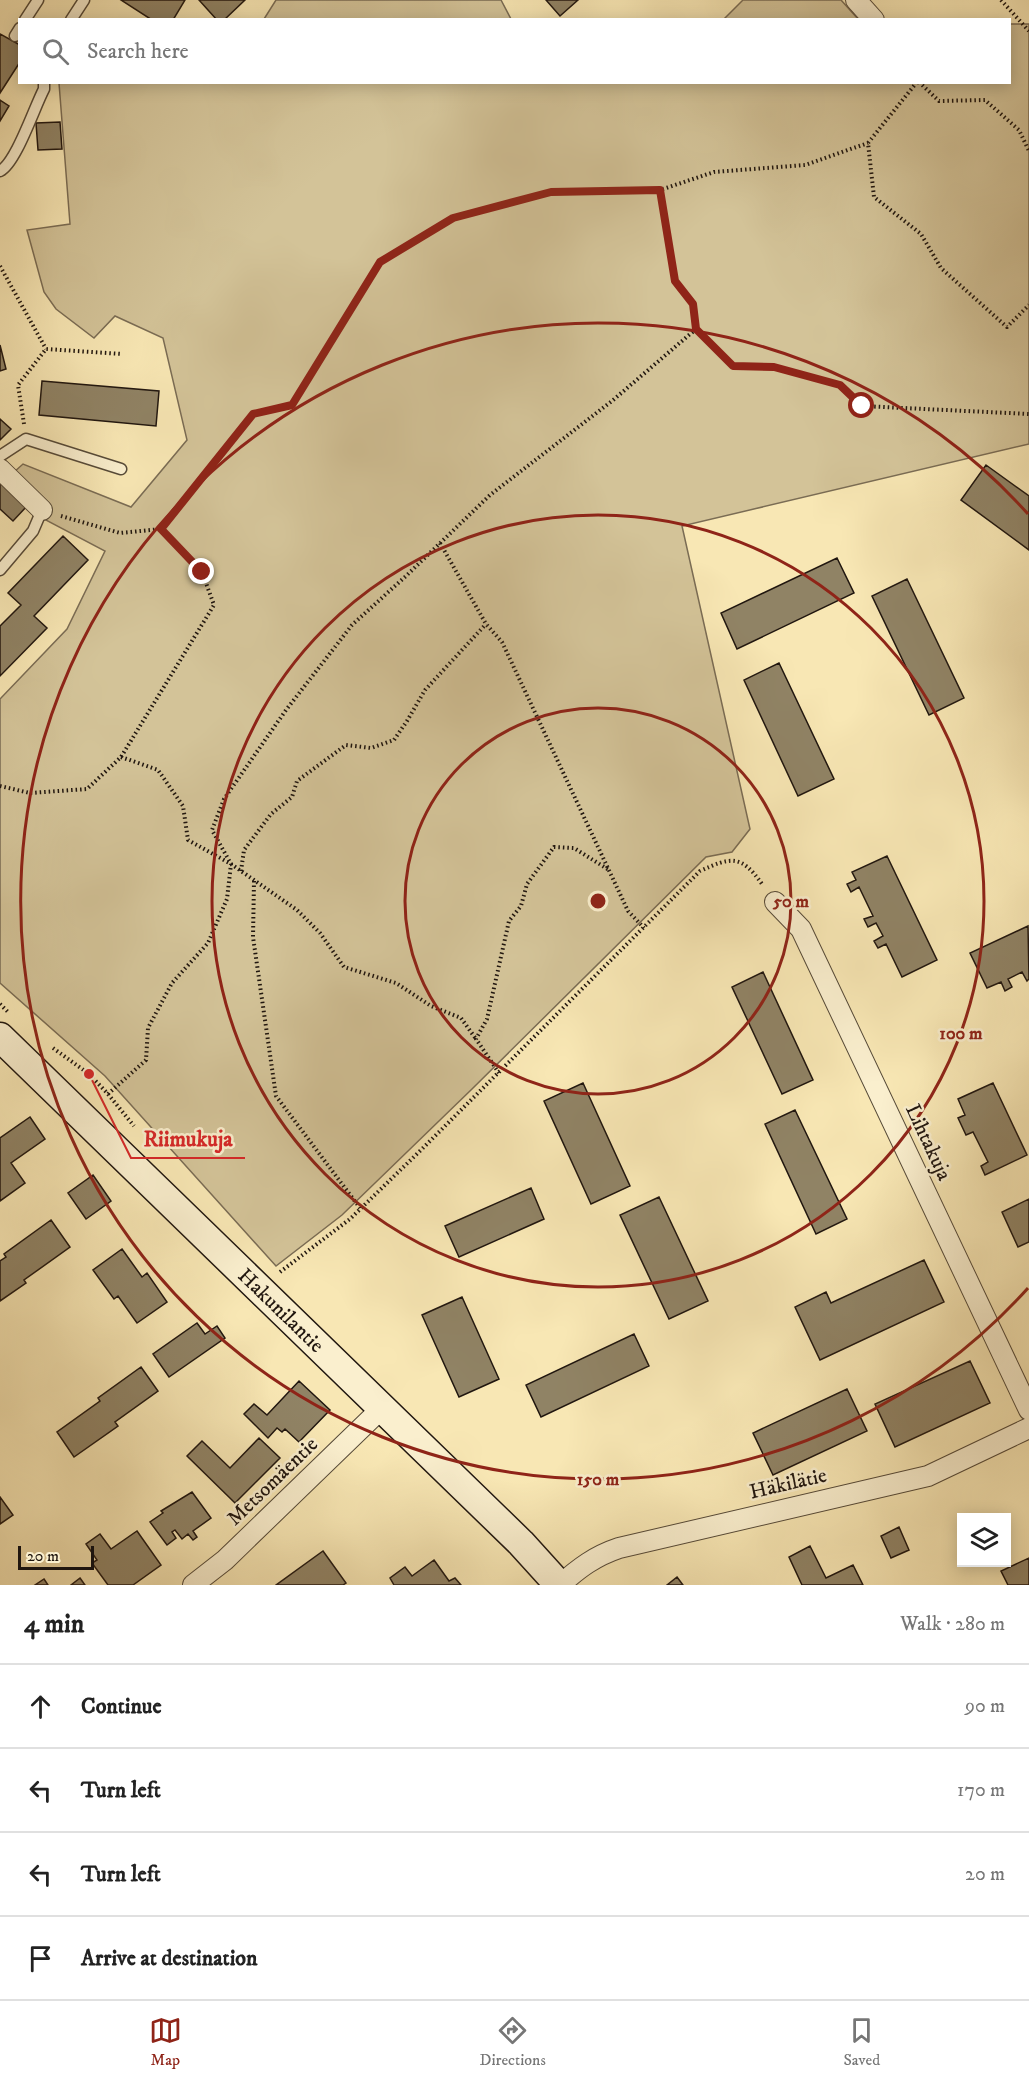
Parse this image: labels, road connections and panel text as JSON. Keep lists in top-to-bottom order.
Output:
{
  "streets": {
    "street": [
      "Lihtakuja",
      "Hakunilantie",
      "Metsomäentie",
      "Häkilätie"
    ]
  },
  "crossings": [
    ["Hakunilantie", "Metsomäentie"],
    ["Hakunilantie", "Häkilätie"]
  ],
  "places": ["Riimukuja"],
  "scale_bar": "20 m",
  "page": {
    "search": "Search here",
    "scale": "20 m",
    "heading": ["4 min", "Walk · 280 m"],
    "list": [
      ["Continue", "90 m"],
      ["Turn left", "170 m"],
      ["Turn left", "20 m"],
      "Arrive at destination"
    ],
    "nav": ["Map", "Directions", "Saved"]
  },
  "rings": ["50 m", "100 m", "150 m"]
}
